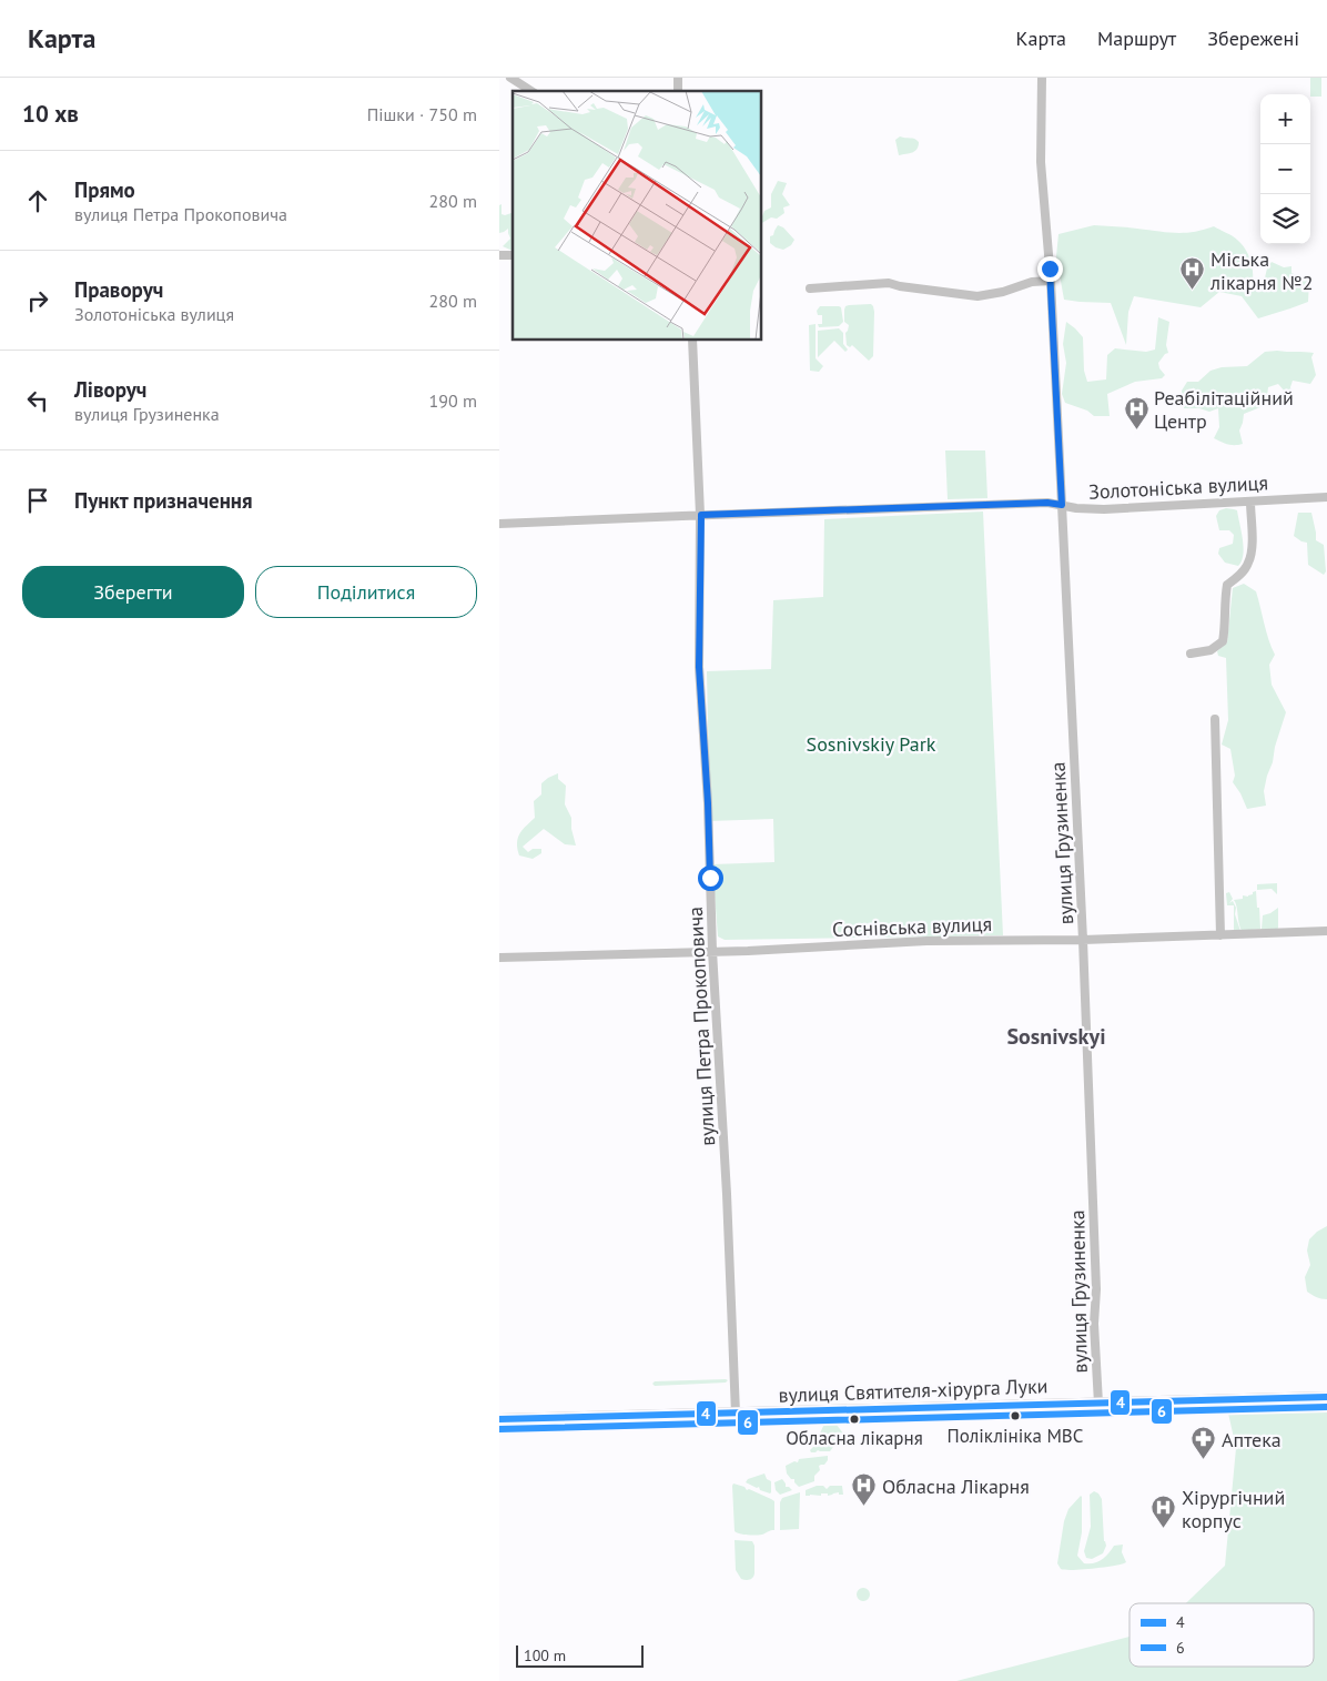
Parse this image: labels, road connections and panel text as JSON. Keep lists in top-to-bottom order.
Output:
{
  "streets": {
    "street": [
      "Золотоніська вулиця",
      "вулиця Грузиненка",
      "Соснівська вулиця",
      "вулиця Петра Прокоповича",
      "вулиця Святителя-хірурга Луки"
    ]
  },
  "crossings": [
    ["Золотоніська вулиця", "вулиця Грузиненка"],
    ["Золотоніська вулиця", "вулиця Петра Прокоповича"],
    ["вулиця Грузиненка", "Соснівська вулиця"],
    ["вулиця Грузиненка", "вулиця Святителя-хірурга Луки"],
    ["Соснівська вулиця", "вулиця Петра Прокоповича"],
    ["вулиця Петра Прокоповича", "вулиця Святителя-хірурга Луки"]
  ],
  "districts": ["Sosnivskyi"],
  "parks": ["Sosnivskiy Park"],
  "places": {
    "hospital": [
      "Міська лікарня №2",
      "Реабілітаційний Центр",
      "Обласна Лікарня",
      "Хірургічний корпус"
    ],
    "other": ["Поліклініка МВС", "Обласна лікарня"],
    "pharmacy": ["Аптека"]
  },
  "lines": ["transit line 4", "transit line 6"],
  "legend": ["4", "6"],
  "scale_bar": "100 m",
  "page": {
    "header": "Карта",
    "nav": ["Карта", "Маршрут", "Збережені"],
    "heading": ["10 хв", "Пішки · 750 m"],
    "map_buttons": ["+", "−"],
    "list": [
      ["Прямо", "вулиця Петра Прокоповича", "280 m"],
      ["Праворуч", "Золотоніська вулиця", "280 m"],
      ["Ліворуч", "вулиця Грузиненка", "190 m"],
      "Пункт призначення"
    ],
    "buttons": ["Зберегти", "Поділитися"],
    "scale": "100 m"
  }
}
